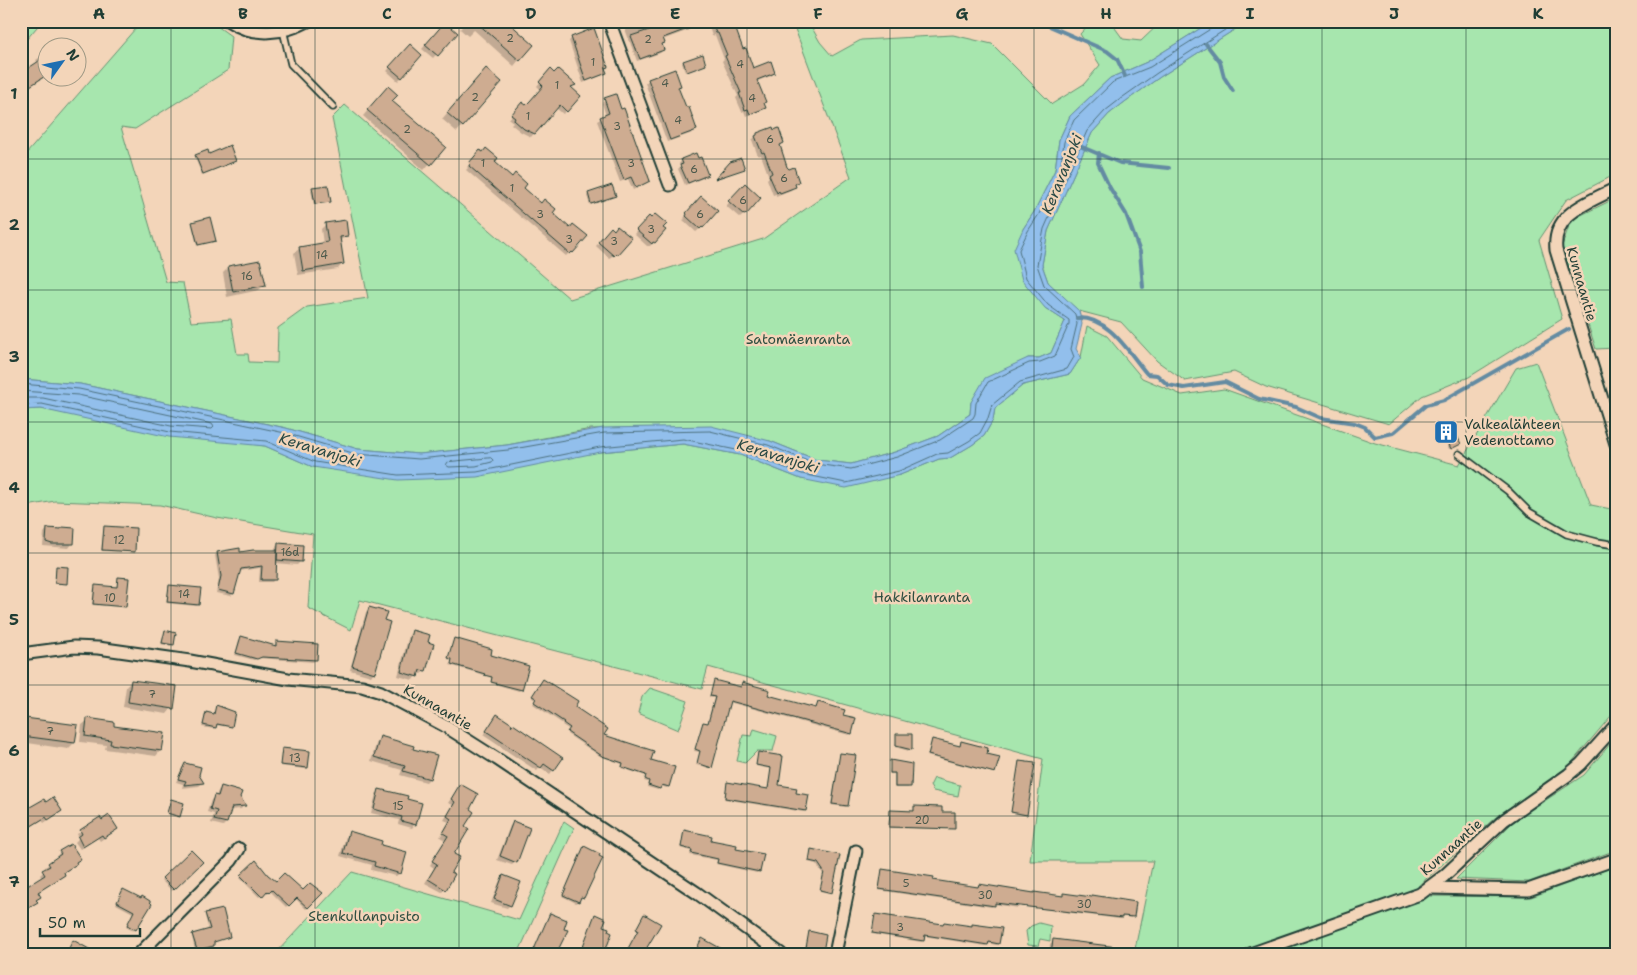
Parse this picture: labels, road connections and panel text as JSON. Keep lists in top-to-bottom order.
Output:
{
  "streets": {
    "street": ["Kunnaantie"]
  },
  "water": ["Keravanjoki"],
  "parks": ["Satomäenranta", "Hakkilanranta", "Stenkullanpuisto"],
  "places": {
    "building": ["Valkealähteen Vedenottamo"]
  },
  "house_numbers": [
    "2",
    "2",
    "1",
    "4",
    "4",
    "1",
    "2",
    "4",
    "1",
    "4",
    "3",
    "2",
    "6",
    "1",
    "3",
    "6",
    "6",
    "1",
    "6",
    "3",
    "6",
    "3",
    "3",
    "3",
    "14",
    "16",
    "12",
    "16d",
    "14",
    "10",
    "7",
    "7",
    "13",
    "15",
    "20",
    "5",
    "30",
    "30",
    "3"
  ],
  "scale_bar": "50 m",
  "north": "top right",
  "grid": {
    "columns": [
      "A",
      "B",
      "C",
      "D",
      "E",
      "F",
      "G",
      "H",
      "I",
      "J",
      "K"
    ],
    "rows": [
      "1",
      "2",
      "3",
      "4",
      "5",
      "6",
      "7"
    ]
  }
}
